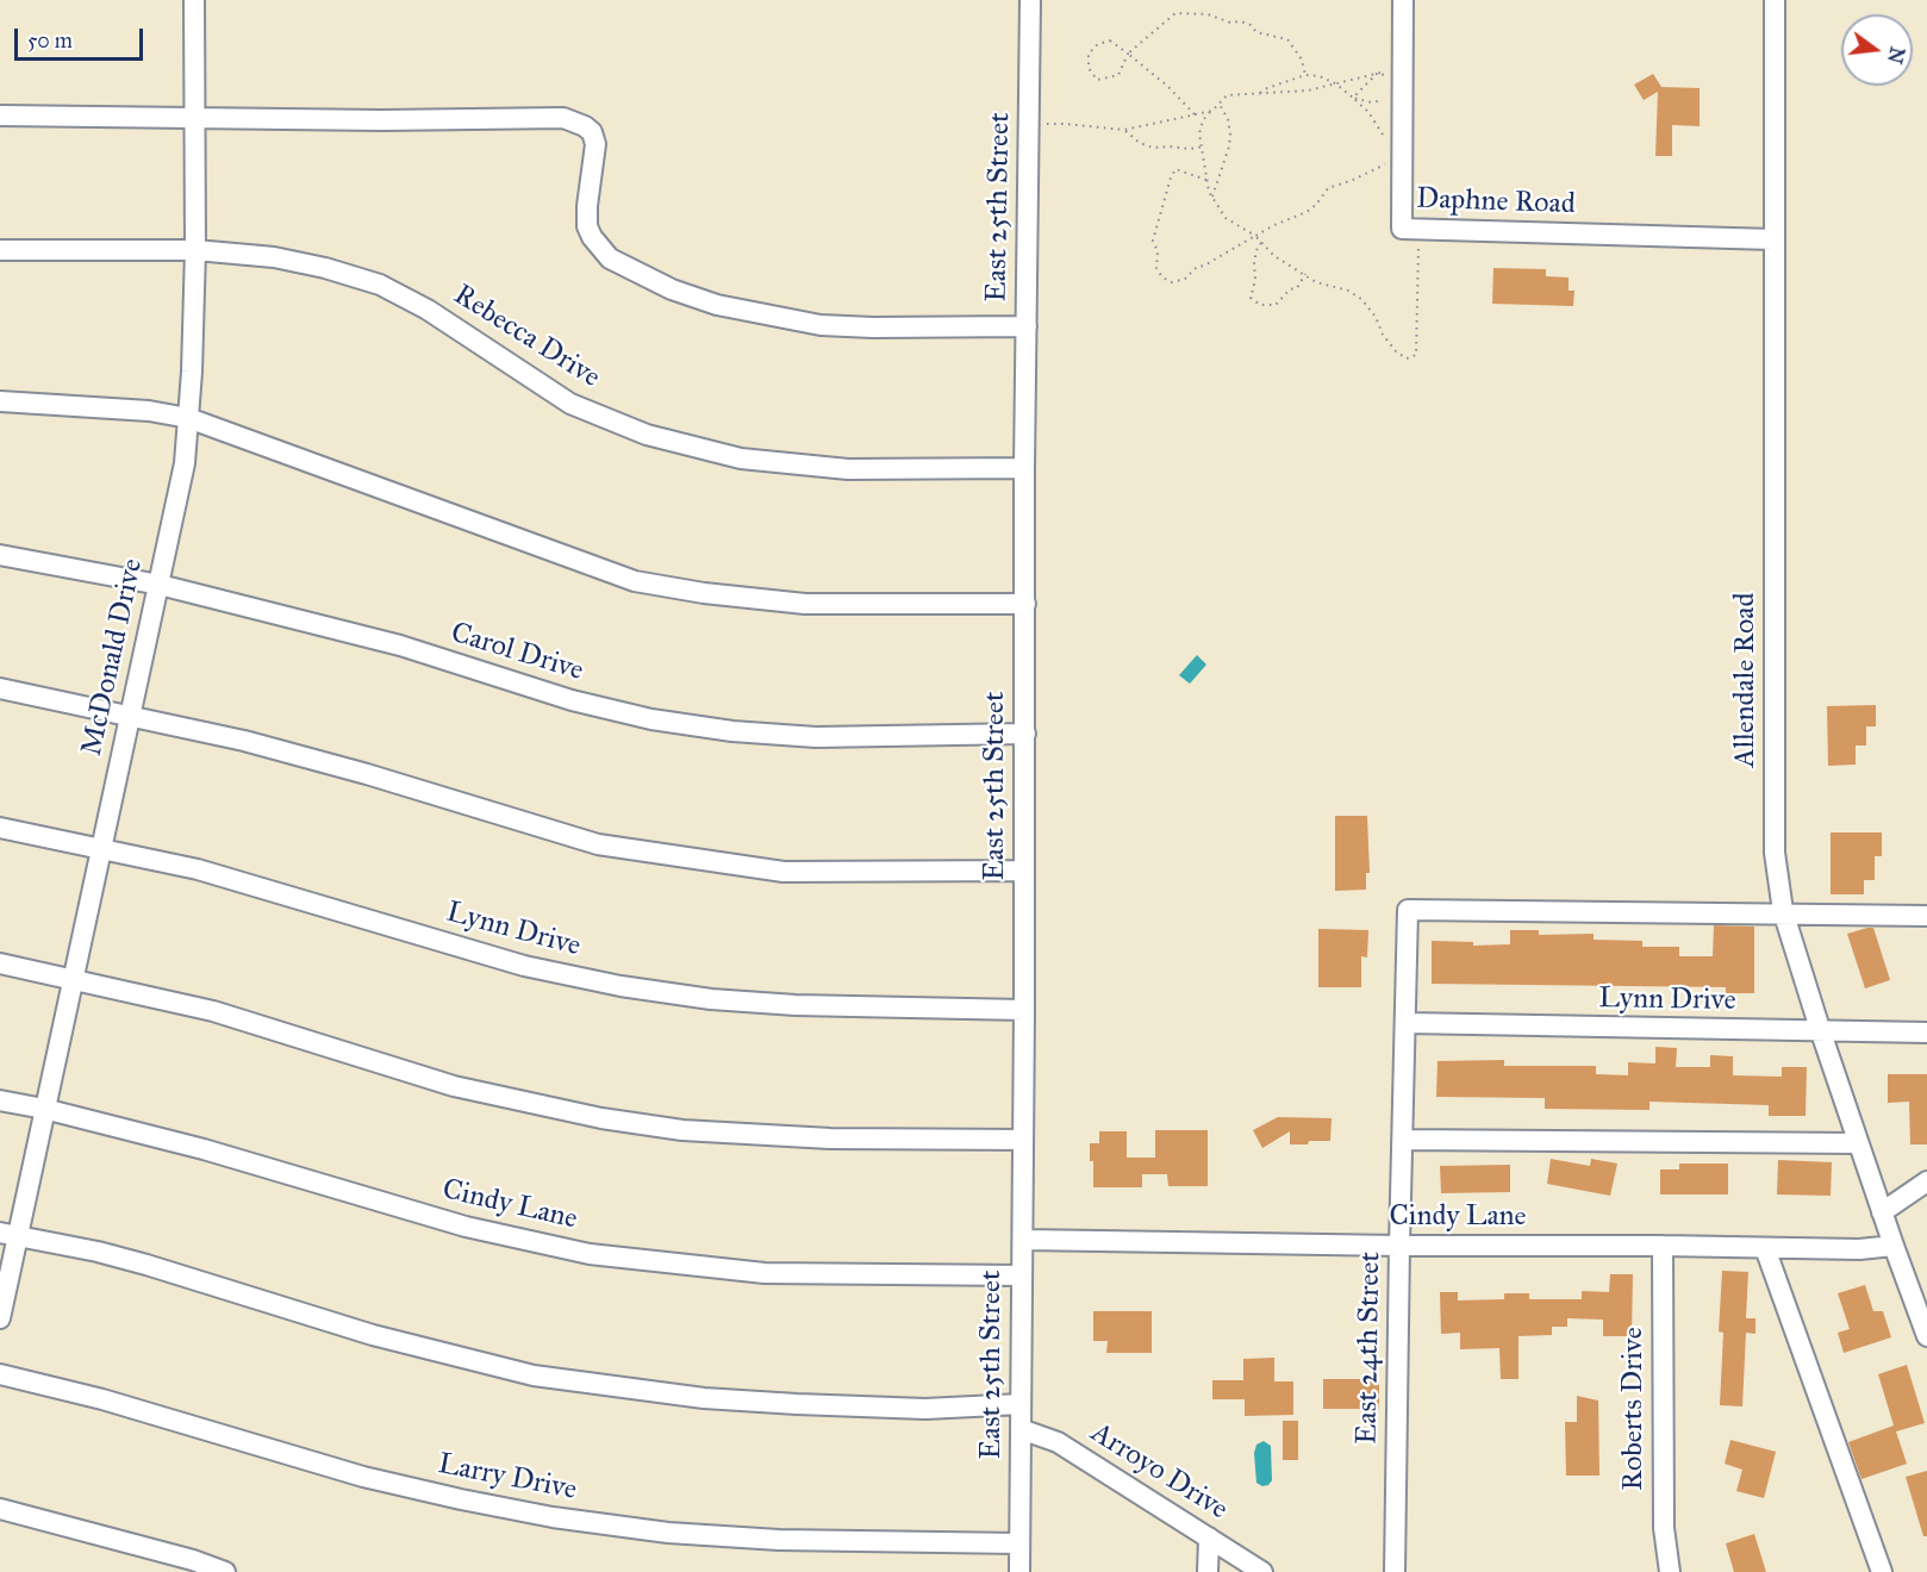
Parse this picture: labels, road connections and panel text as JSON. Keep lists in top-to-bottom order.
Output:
{
  "streets": {
    "street": [
      "Daphne Road",
      "East 25th Street",
      "Rebecca Drive",
      "Carol Drive",
      "McDonald Drive",
      "Allendale Road",
      "Lynn Drive",
      "Cindy Lane",
      "East 24th Street",
      "Roberts Drive",
      "Arroyo Drive",
      "Larry Drive"
    ]
  },
  "crossings": [
    ["Daphne Road", "Allendale Road"],
    ["East 25th Street", "Rebecca Drive"],
    ["East 25th Street", "Carol Drive"],
    ["East 25th Street", "Lynn Drive"],
    ["East 25th Street", "Cindy Lane"],
    ["East 25th Street", "Arroyo Drive"],
    ["East 25th Street", "Larry Drive"],
    ["Rebecca Drive", "McDonald Drive"],
    ["Carol Drive", "McDonald Drive"],
    ["McDonald Drive", "Lynn Drive"],
    ["McDonald Drive", "Cindy Lane"],
    ["Allendale Road", "Lynn Drive"],
    ["Allendale Road", "Cindy Lane"],
    ["Allendale Road", "East 24th Street"],
    ["Lynn Drive", "East 24th Street"],
    ["Cindy Lane", "East 24th Street"],
    ["Cindy Lane", "Roberts Drive"]
  ],
  "scale_bar": "50 m",
  "north": "right"
}
